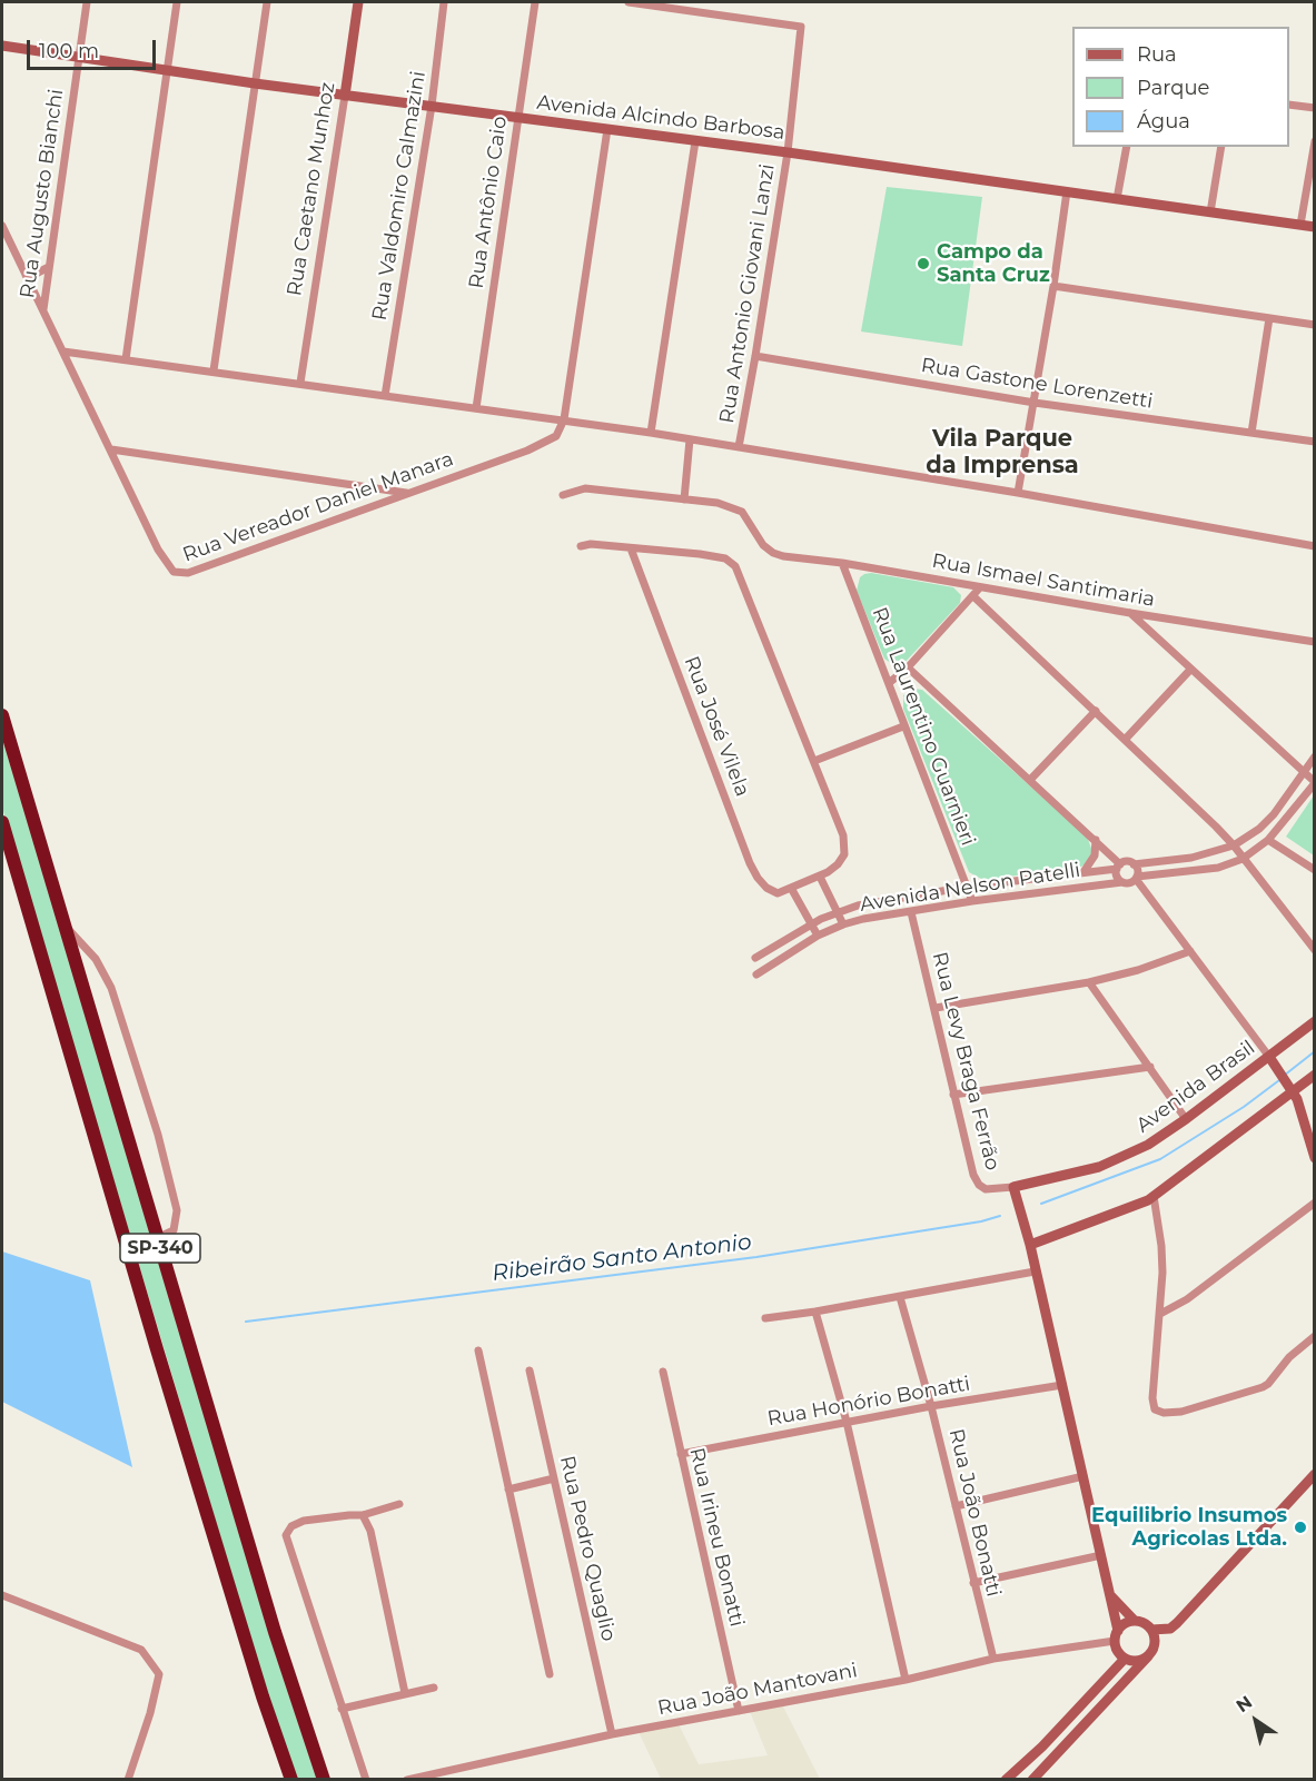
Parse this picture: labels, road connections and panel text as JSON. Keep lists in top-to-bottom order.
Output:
{
  "streets": {
    "highway": ["SP-340"],
    "street": [
      "Avenida Alcindo Barbosa",
      "Rua Caetano Munhoz",
      "Rua Augusto Bianchi",
      "Rua Valdomiro Calmazini",
      "Rua Antônio Caio",
      "Rua Antonio Giovani Lanzi",
      "Rua Gastone Lorenzetti",
      "Rua Vereador Daniel Manara",
      "Rua Ismael Santimaria",
      "Rua José Vilela",
      "Rua Laurentino Guarnieri",
      "Avenida Nelson Patelli",
      "Rua Levy Braga Ferrão",
      "Avenida Brasil",
      "Rua Honório Bonatti",
      "Rua João Bonatti",
      "Rua Irineu Bonatti",
      "Rua Pedro Quaglio",
      "Rua João Mantovani"
    ]
  },
  "crossings": [
    ["Avenida Alcindo Barbosa", "Rua Caetano Munhoz"],
    ["Avenida Alcindo Barbosa", "Rua Augusto Bianchi"],
    ["Avenida Alcindo Barbosa", "Rua Valdomiro Calmazini"],
    ["Avenida Alcindo Barbosa", "Rua Antônio Caio"],
    ["Avenida Alcindo Barbosa", "Rua Antonio Giovani Lanzi"],
    ["Rua Augusto Bianchi", "Rua Vereador Daniel Manara"],
    ["Rua Antonio Giovani Lanzi", "Rua Gastone Lorenzetti"],
    ["Rua Ismael Santimaria", "Rua Laurentino Guarnieri"],
    ["Rua Laurentino Guarnieri", "Avenida Nelson Patelli"],
    ["Avenida Nelson Patelli", "Rua Levy Braga Ferrão"],
    ["Rua Levy Braga Ferrão", "Avenida Brasil"],
    ["Rua Honório Bonatti", "Rua João Bonatti"],
    ["Rua Honório Bonatti", "Rua Irineu Bonatti"],
    ["Rua João Bonatti", "Rua João Mantovani"],
    ["Rua Irineu Bonatti", "Rua João Mantovani"],
    ["Rua Pedro Quaglio", "Rua João Mantovani"]
  ],
  "districts": ["Vila Parque da Imprensa"],
  "water": ["Ribeirão Santo Antonio"],
  "places": ["Campo da Santa Cruz", "Equilibrio Insumos Agricolas Ltda."],
  "legend": ["Rua", "Parque", "Água"],
  "scale_bar": "100 m",
  "north": "top left"
}
